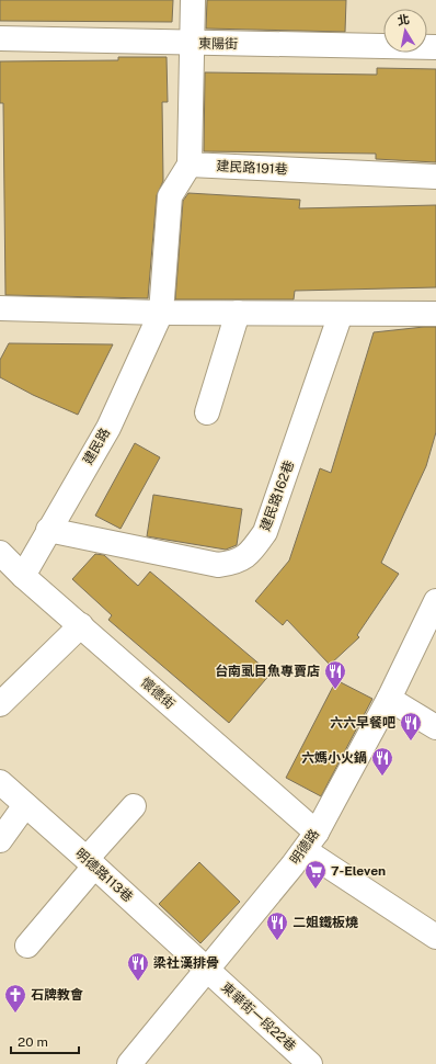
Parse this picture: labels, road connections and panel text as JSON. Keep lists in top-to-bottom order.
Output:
{
  "streets": {
    "street": [
      "東陽街",
      "建民路191巷",
      "建民路",
      "建民路162巷",
      "懷德街",
      "明德路",
      "明德路113巷",
      "東華街一段22巷"
    ]
  },
  "crossings": [
    ["建民路", "建民路162巷"],
    ["建民路", "懷德街"],
    ["懷德街", "明德路"],
    ["明德路", "明德路113巷"],
    ["明德路", "東華街一段22巷"],
    ["明德路113巷", "東華街一段22巷"]
  ],
  "places": {
    "restaurant": [
      "台南虱目魚專賣店",
      "六六早餐吧",
      "六媽小火鍋",
      "二姐鐵板燒",
      "梁社漢排骨"
    ],
    "supermarket": ["7-Eleven"],
    "church": ["石牌教會"]
  },
  "scale_bar": "20 m",
  "north": "top"
}
